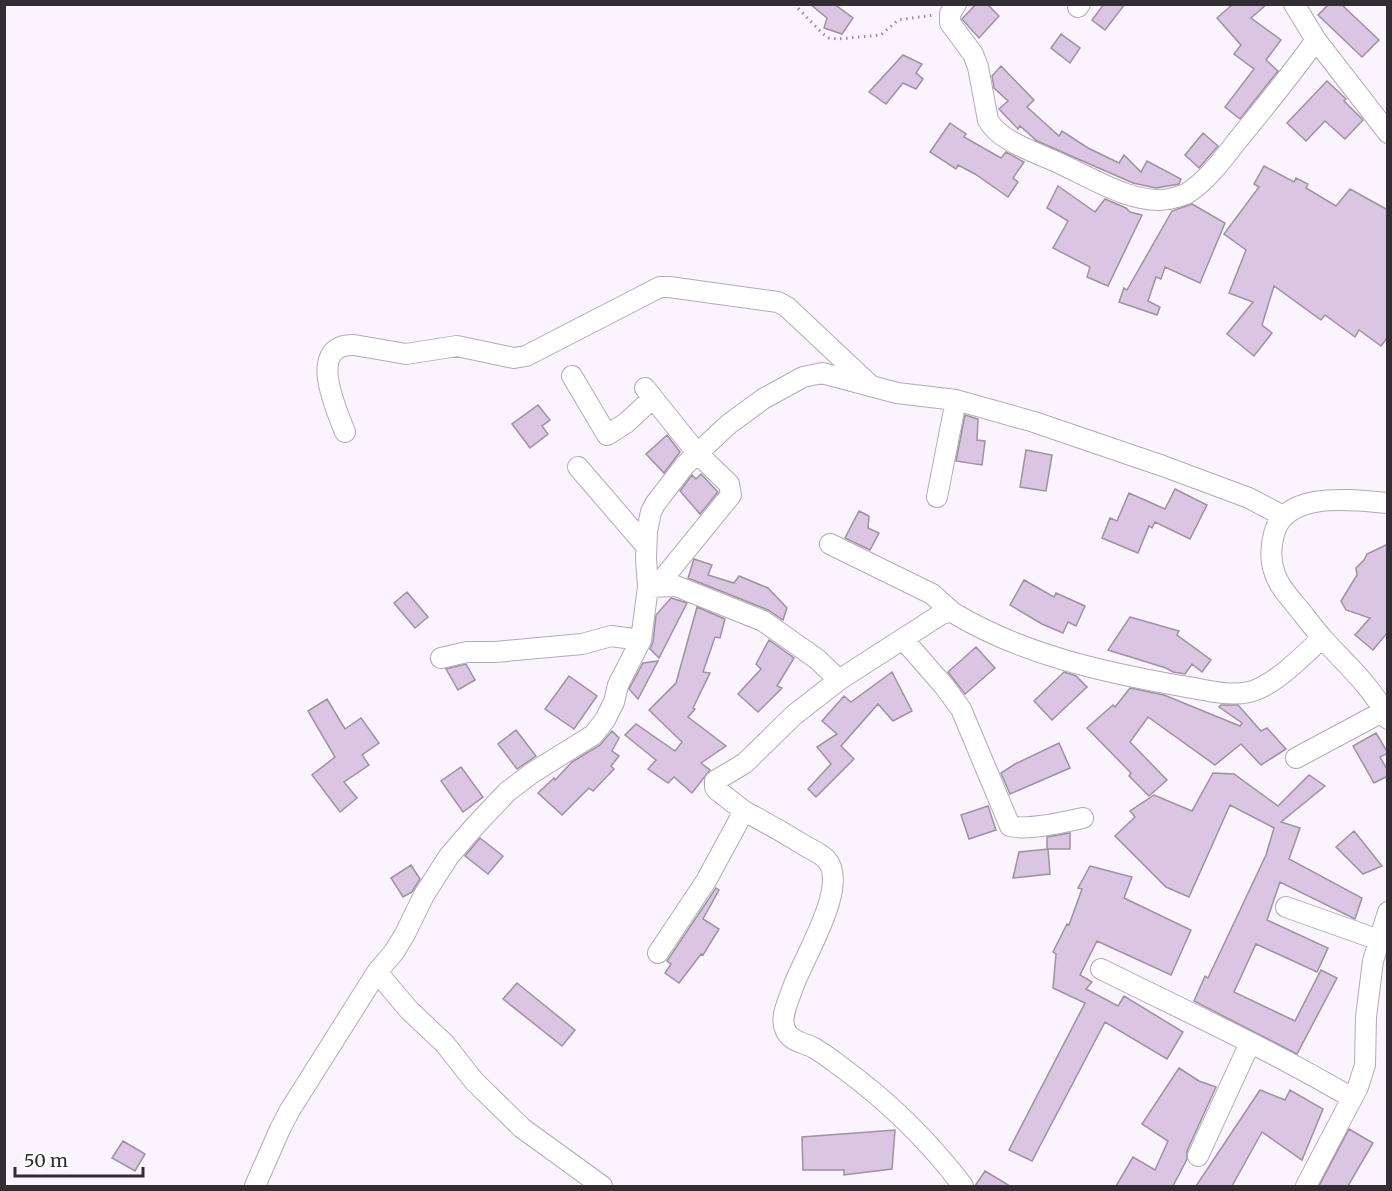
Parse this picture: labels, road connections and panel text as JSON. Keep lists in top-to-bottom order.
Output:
{
  "scale_bar": "50 m"
}
